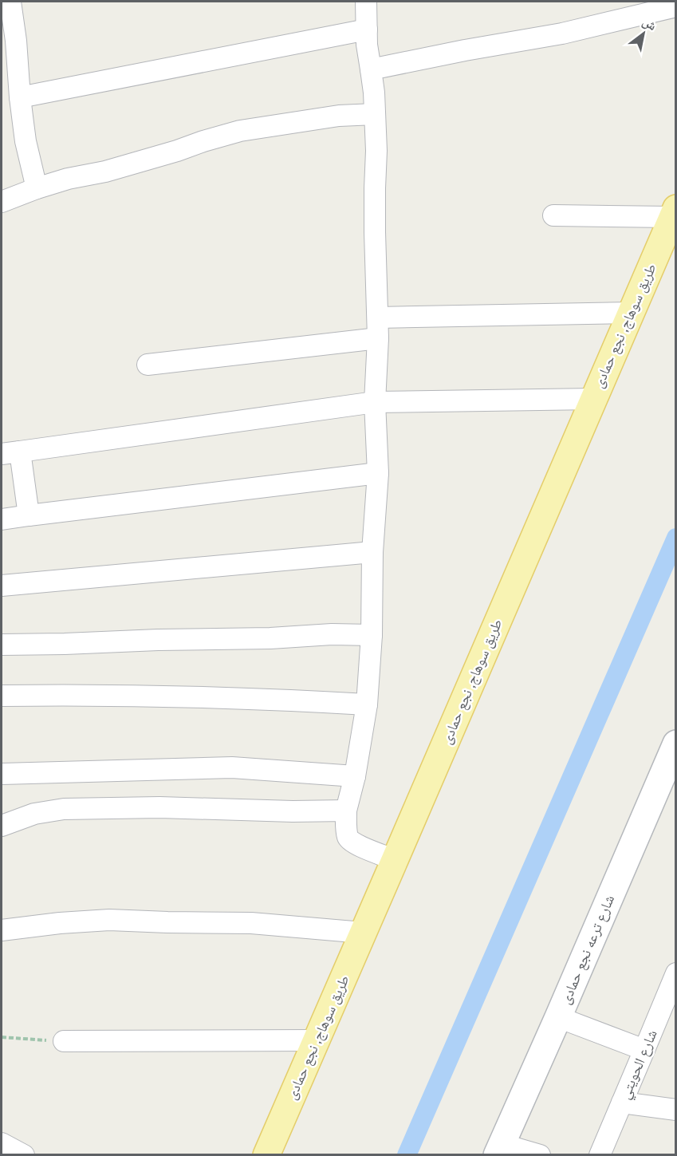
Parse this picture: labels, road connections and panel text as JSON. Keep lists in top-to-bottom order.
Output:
{
  "streets": {
    "main road": ["طريق سوهاج, نجع حمادى"],
    "street": ["شارع ترعه نجع حمادى", "شارع الحويتي"]
  },
  "north": "top right"
}
